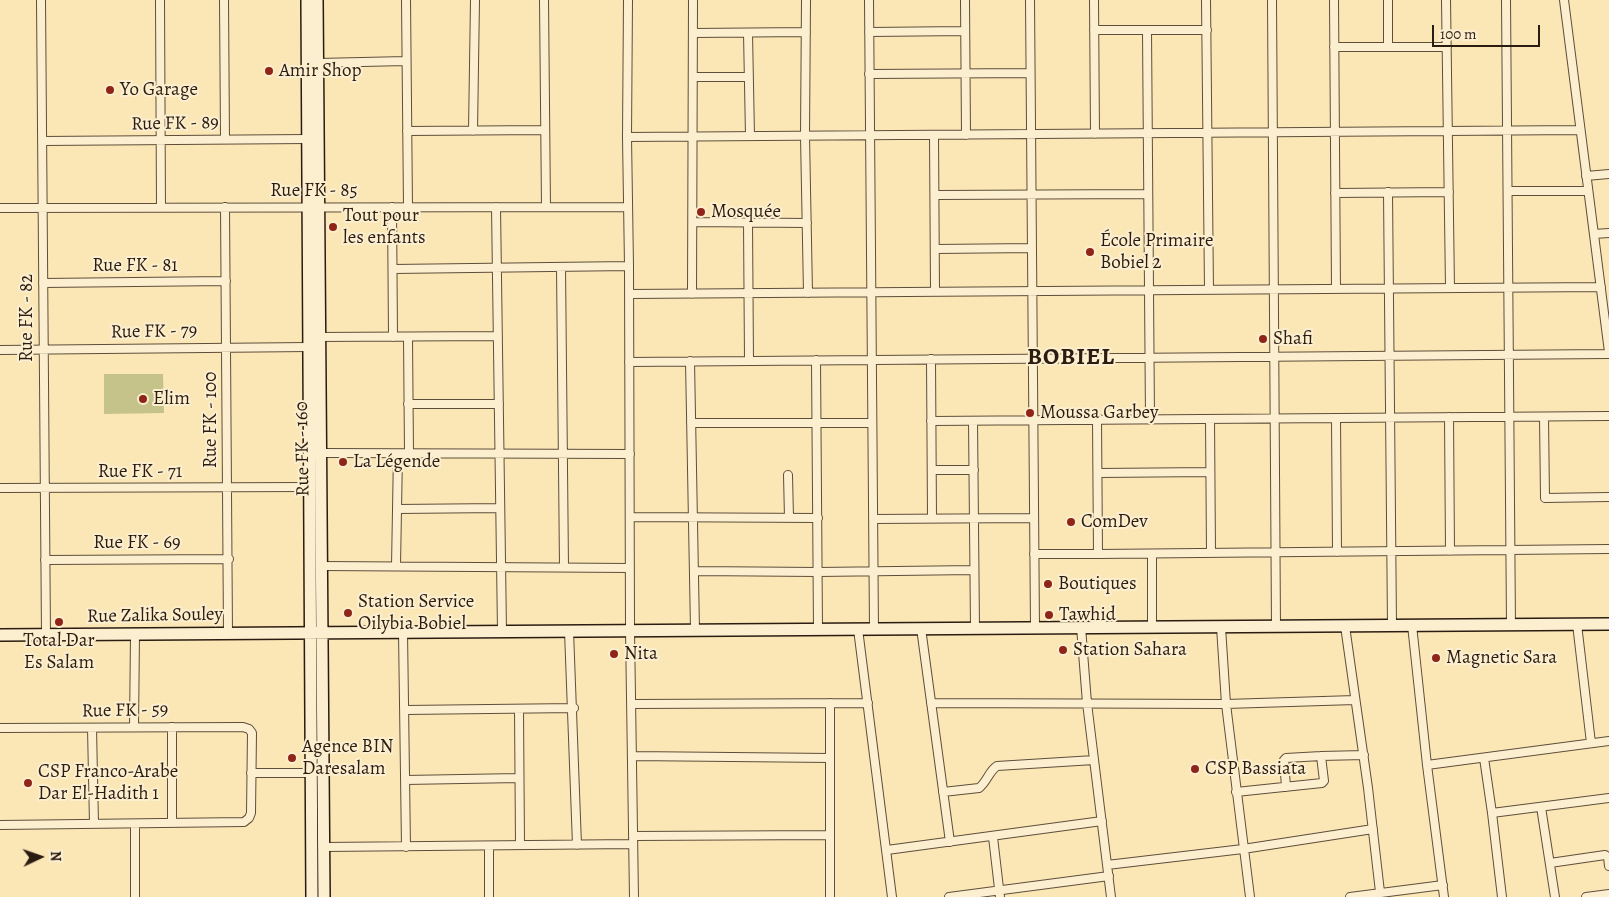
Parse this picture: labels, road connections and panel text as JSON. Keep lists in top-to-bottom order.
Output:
{
  "streets": {
    "main road": ["Rue FK - 160", "Rue Zalika Souley"],
    "street": [
      "Rue FK - 89",
      "Rue FK - 85",
      "Rue FK - 81",
      "Rue FK - 82",
      "Rue FK - 79",
      "Rue FK - 100",
      "Rue FK - 71",
      "Rue FK - 69",
      "Rue FK - 59"
    ]
  },
  "crossings": [
    ["Rue FK - 89", "Rue FK - 82"],
    ["Rue FK - 89", "Rue FK - 160"],
    ["Rue FK - 85", "Rue FK - 82"],
    ["Rue FK - 85", "Rue FK - 100"],
    ["Rue FK - 85", "Rue FK - 160"],
    ["Rue FK - 81", "Rue FK - 82"],
    ["Rue FK - 81", "Rue FK - 100"],
    ["Rue FK - 82", "Rue FK - 79"],
    ["Rue FK - 82", "Rue FK - 71"],
    ["Rue FK - 82", "Rue FK - 69"],
    ["Rue FK - 82", "Rue Zalika Souley"],
    ["Rue FK - 79", "Rue FK - 100"],
    ["Rue FK - 79", "Rue FK - 160"],
    ["Rue FK - 100", "Rue FK - 71"],
    ["Rue FK - 100", "Rue FK - 69"],
    ["Rue FK - 100", "Rue Zalika Souley"],
    ["Rue FK - 160", "Rue FK - 71"],
    ["Rue FK - 160", "Rue Zalika Souley"]
  ],
  "districts": ["BOBIEL"],
  "places": [
    "Amir Shop",
    "Yo Garage",
    "Mosquée",
    "Tout pour les enfants",
    "École Primaire Bobiel 2",
    "Shafi",
    "Elim",
    "Moussa Garbey",
    "La Légende",
    "ComDev",
    "Boutiques",
    "Station Service Oilybia Bobiel",
    "Tawhid",
    "Total Dar Es Salam",
    "Station Sahara",
    "Nita",
    "Magnetic Sara",
    "Agence BIN Daresalam",
    "CSP Bassiata",
    "CSP Franco-Arabe Dar El-Hadith 1"
  ],
  "scale_bar": "100 m",
  "north": "right"
}
